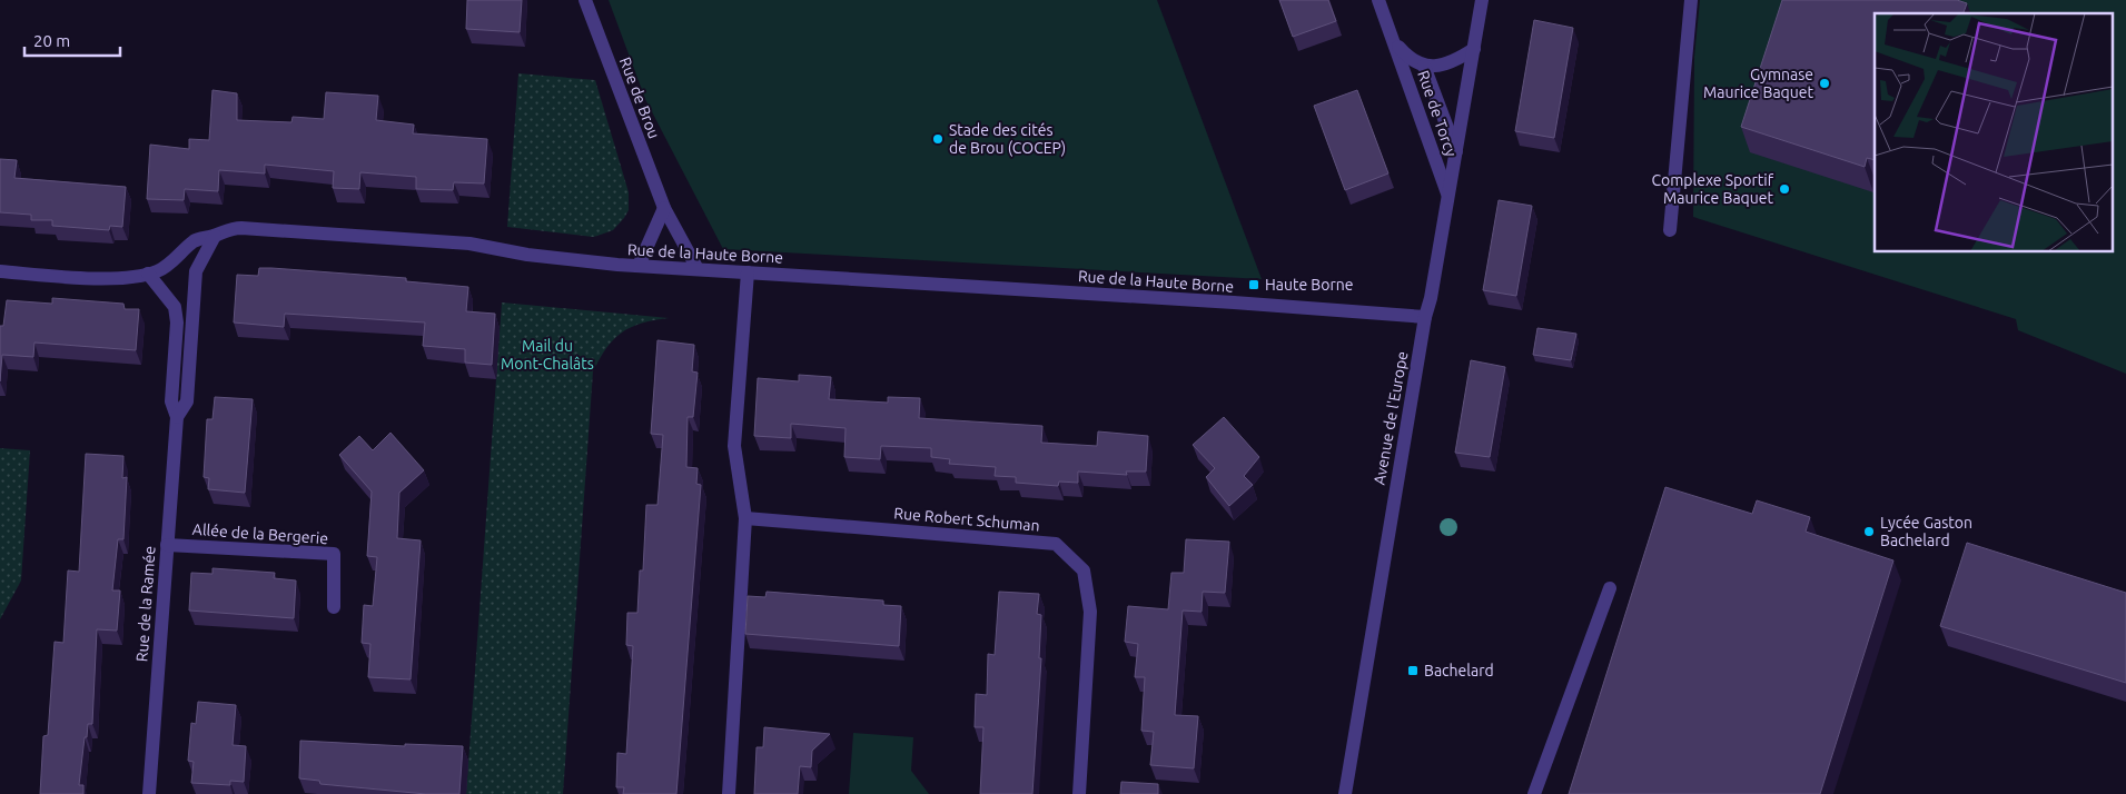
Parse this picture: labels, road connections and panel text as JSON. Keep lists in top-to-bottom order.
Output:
{
  "streets": {
    "street": [
      "Rue de Brou",
      "Rue de Torcy",
      "Rue de la Haute Borne",
      "Avenue de l'Europe",
      "Rue Robert Schuman",
      "Allée de la Bergerie",
      "Rue de la Ramée"
    ]
  },
  "crossings": [
    ["Rue de Brou", "Rue de la Haute Borne"],
    ["Rue de Torcy", "Avenue de l'Europe"],
    ["Rue de la Haute Borne", "Avenue de l'Europe"],
    ["Rue de la Haute Borne", "Rue de la Ramée"],
    ["Allée de la Bergerie", "Rue de la Ramée"]
  ],
  "parks": ["Mail du Mont-Chalâts"],
  "places": {
    "other": [
      "Gymnase Maurice Baquet",
      "Stade des cités de Brou (COCEP)",
      "Complexe Sportif Maurice Baquet",
      "Lycée Gaston Bachelard"
    ],
    "transit": ["Haute Borne", "Bachelard"]
  },
  "scale_bar": "20 m"
}
